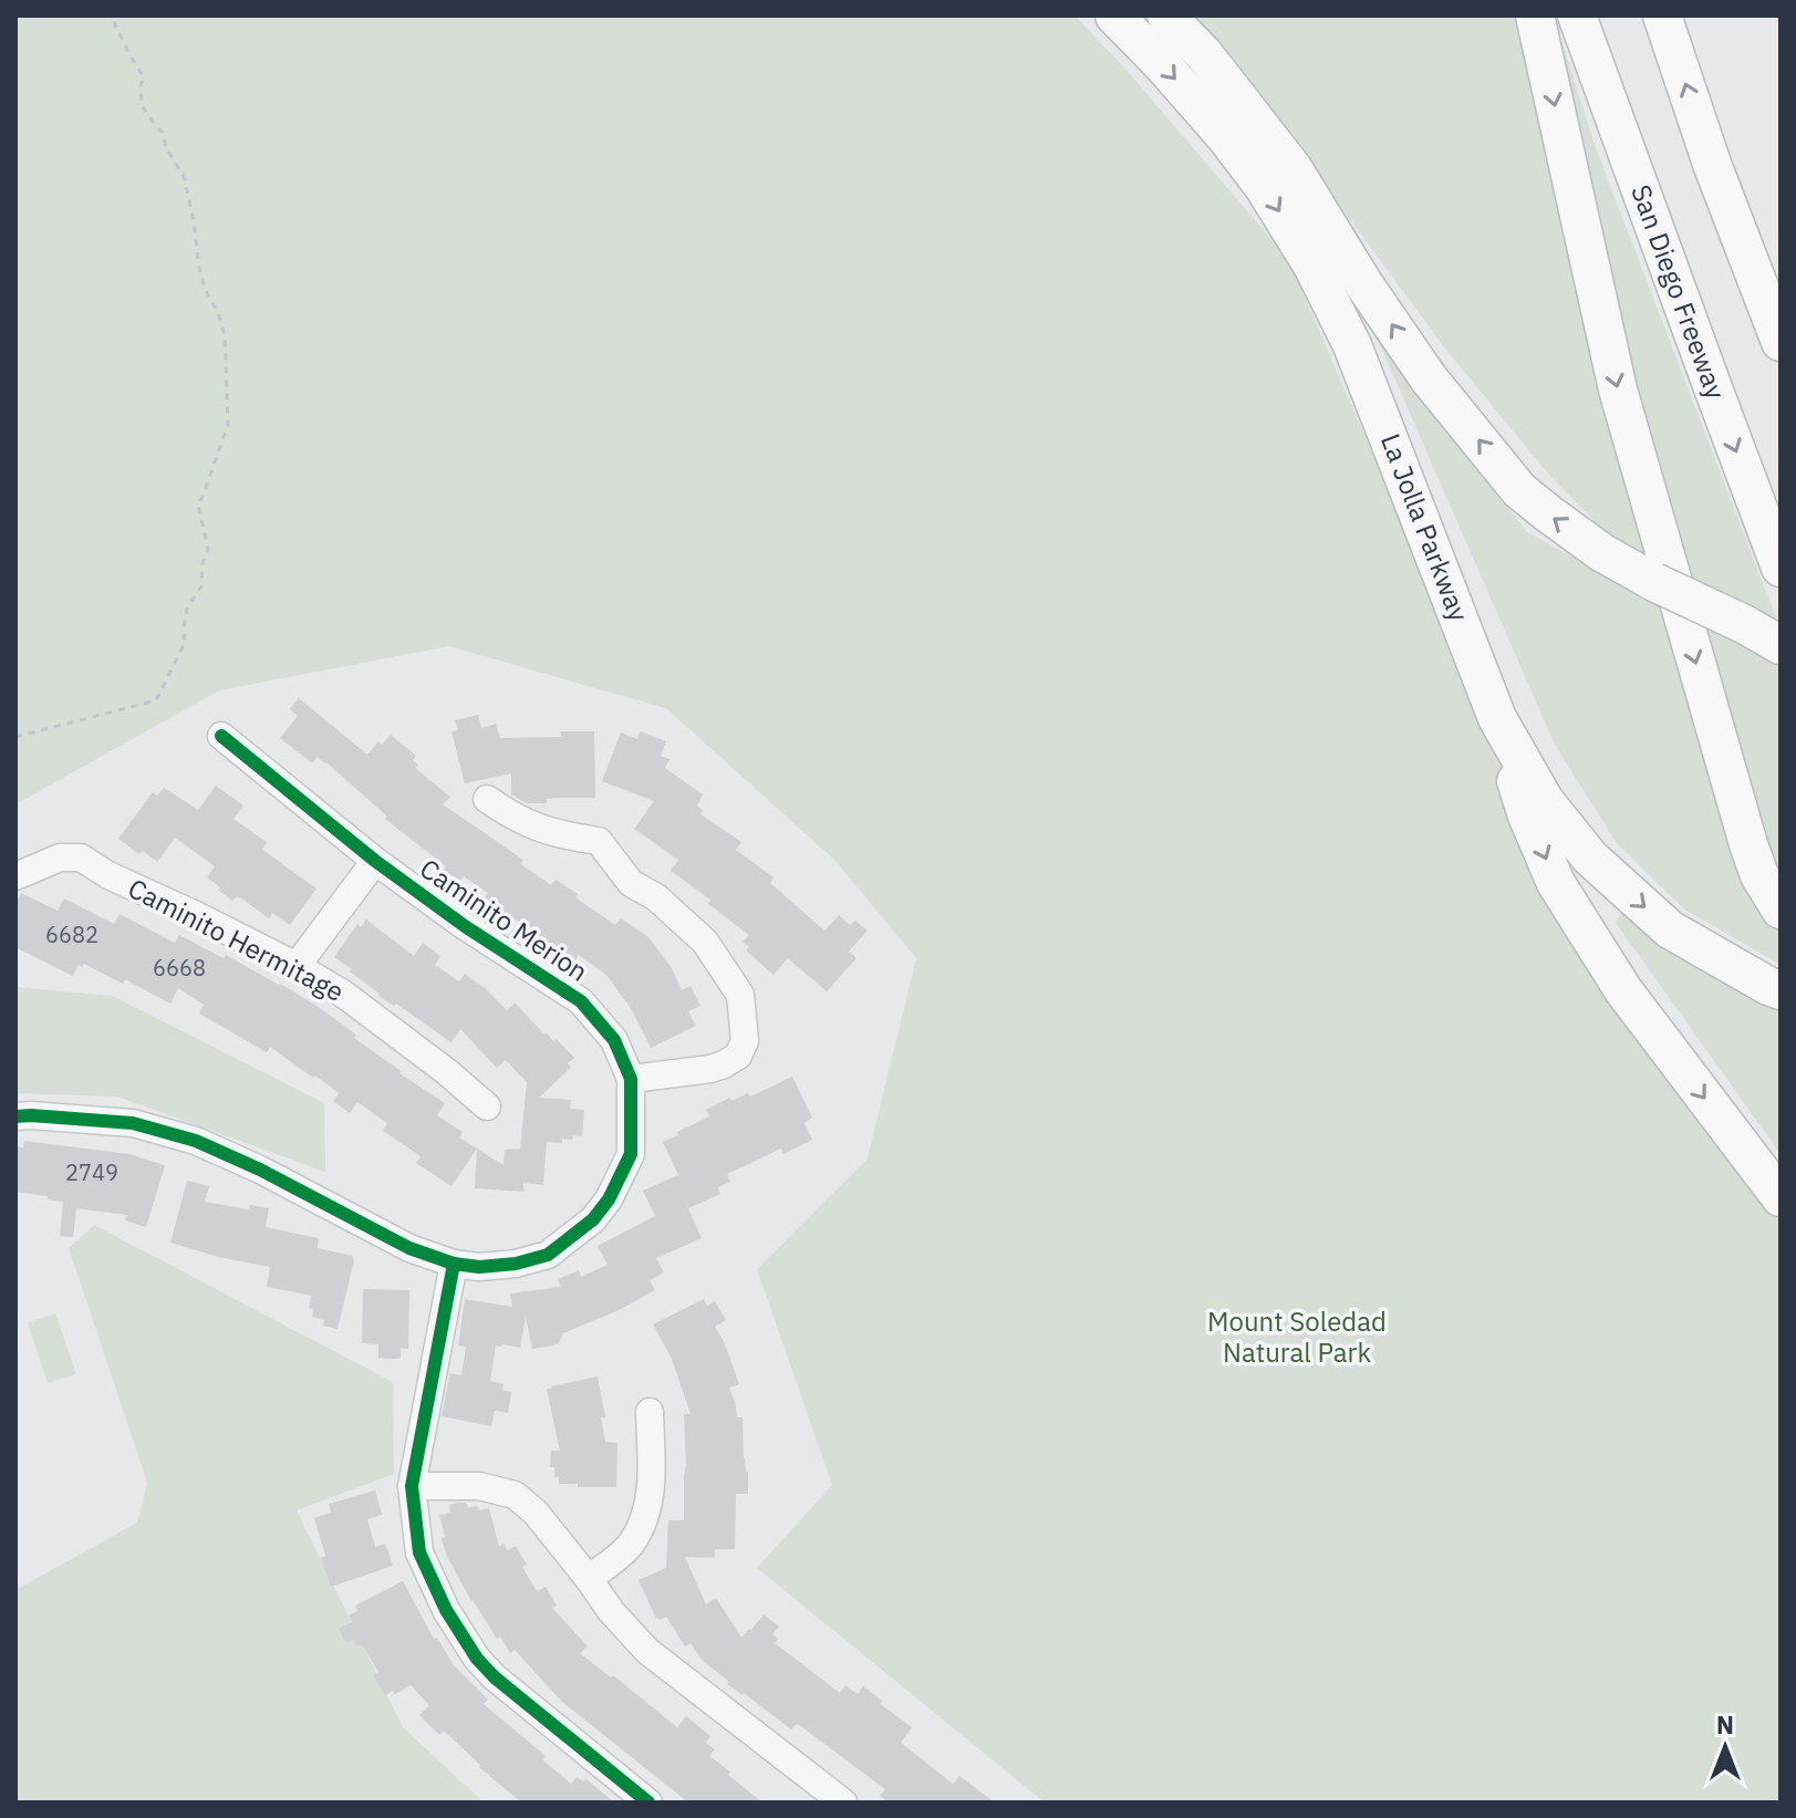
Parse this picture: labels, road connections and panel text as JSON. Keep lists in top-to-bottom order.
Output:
{
  "streets": {
    "highway": ["San Diego Freeway", "La Jolla Parkway"],
    "street": ["Caminito Merion", "Caminito Hermitage"]
  },
  "parks": ["Mount Soledad Natural Park"],
  "house_numbers": ["6682", "6668", "2749"],
  "north": "top"
}
